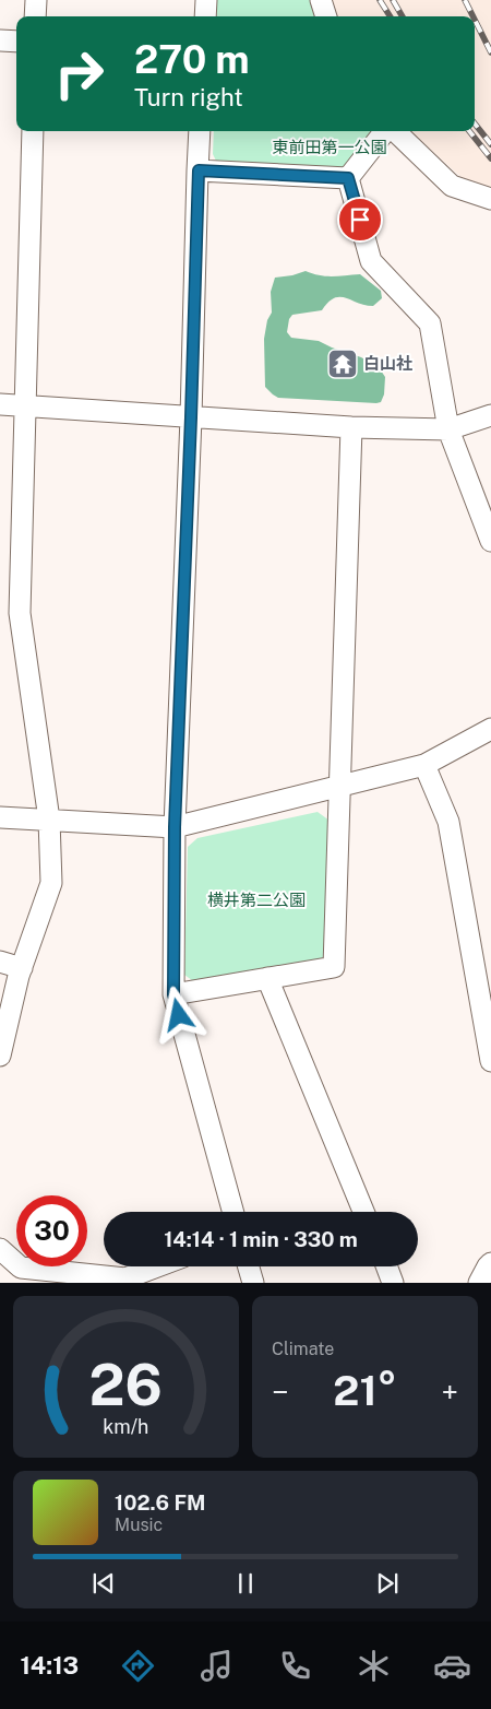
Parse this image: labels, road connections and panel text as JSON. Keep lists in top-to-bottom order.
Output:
{
  "parks": ["東前田第一公園", "横井第二公園"],
  "places": {
    "temple": ["白山社"]
  },
  "page": {
    "turn": ["270 m", "Turn right"],
    "limit": "30",
    "trip": "14:14 · 1 min · 330 m",
    "tile": "Climate",
    "heat": ["−", "21°", "+"],
    "song": ["102.6 FM", "Music"],
    "tabs": "14:13",
    "gauge": ["26", "km/h"]
  }
}
